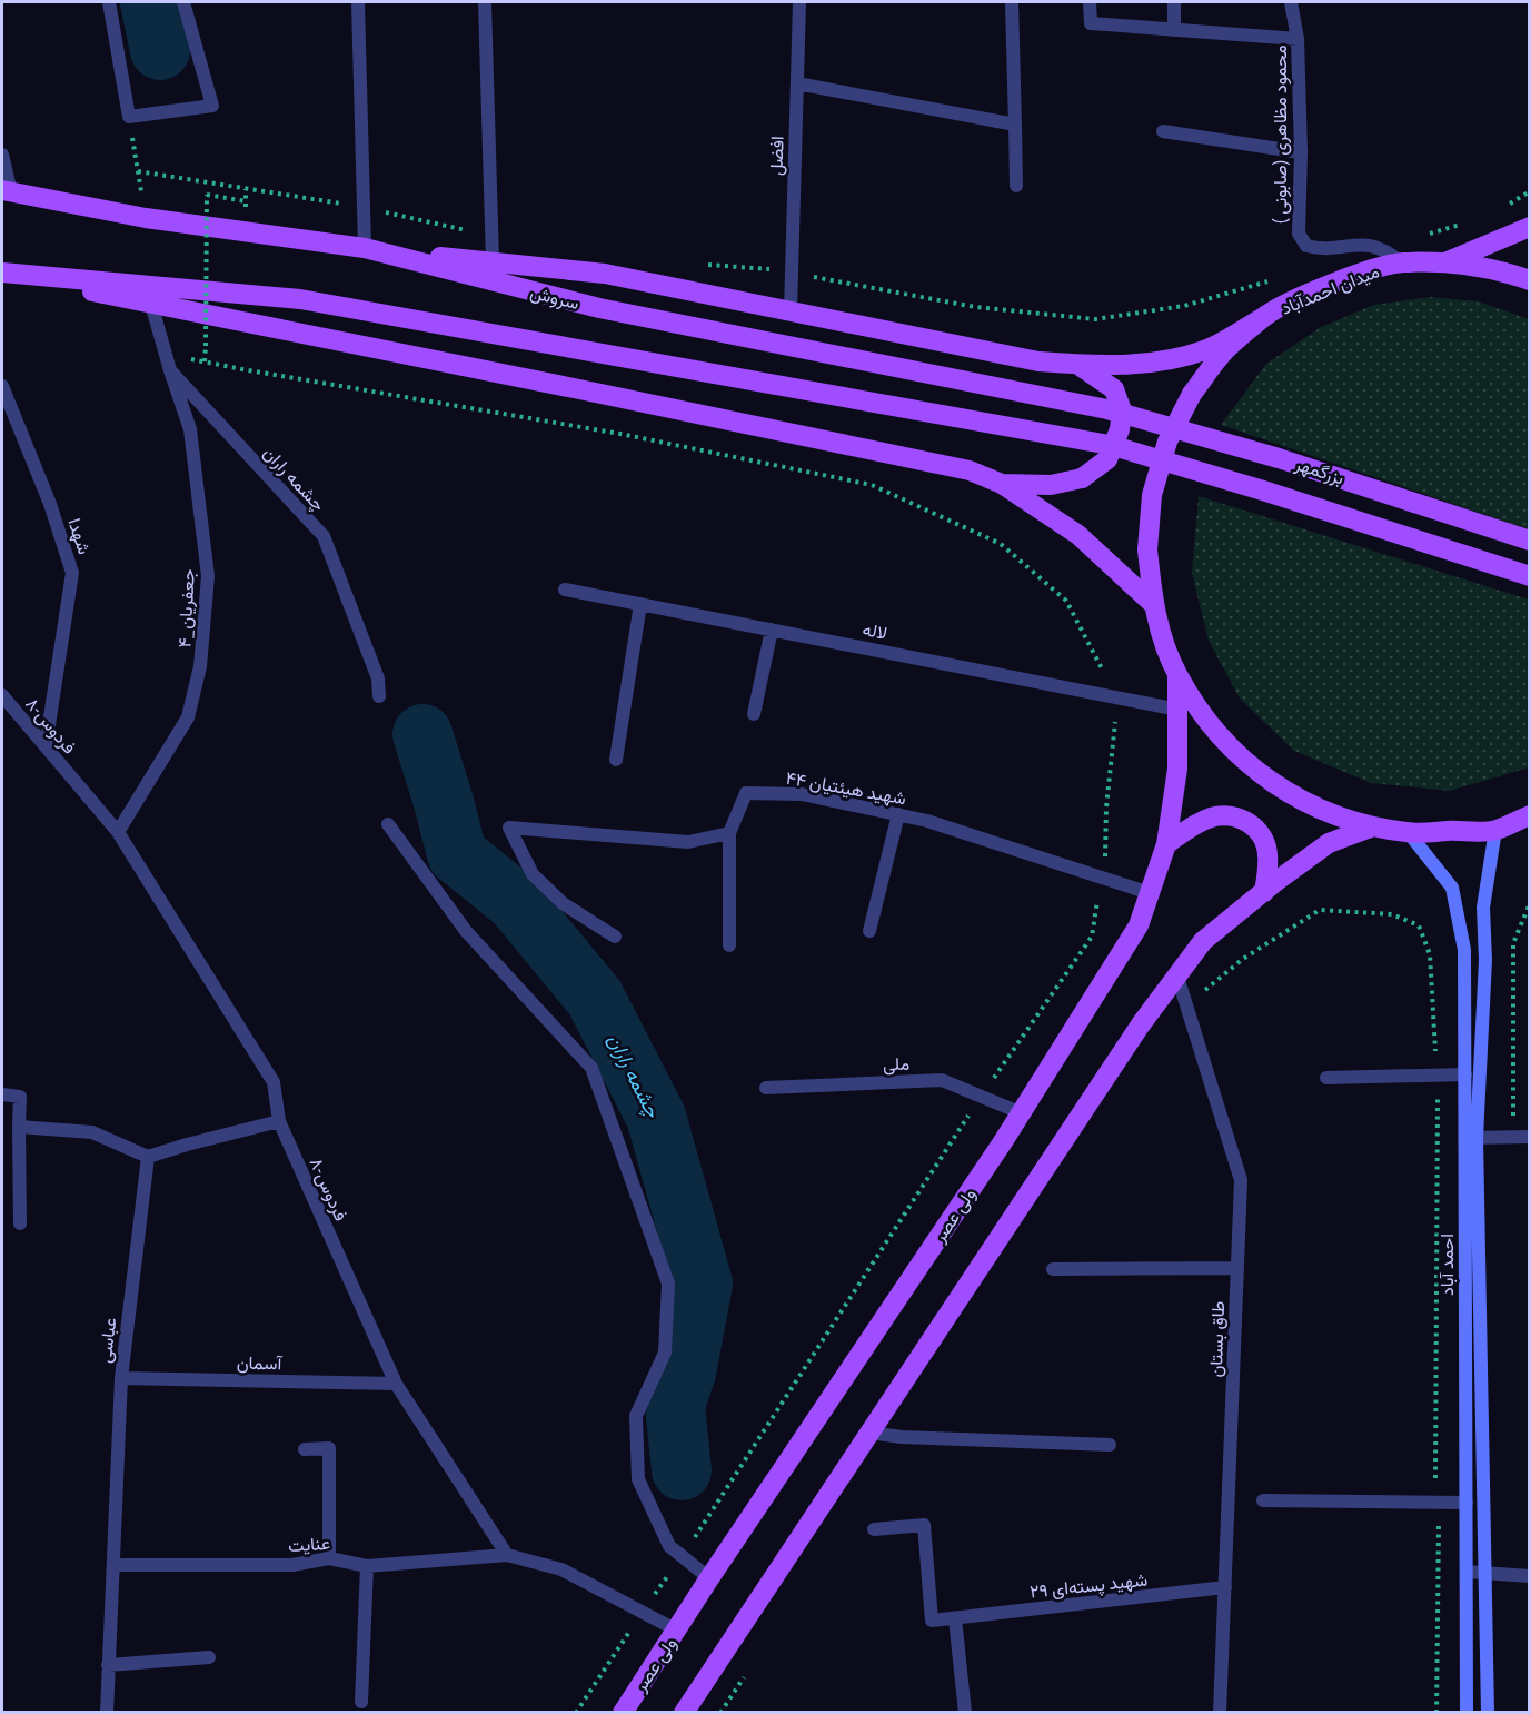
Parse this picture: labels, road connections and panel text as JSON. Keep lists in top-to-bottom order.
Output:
{
  "streets": {
    "main road": [
      "میدان احمدآباد",
      "سروش",
      "بزرگمهر",
      "ولی عصر",
      "احمد آباد"
    ],
    "street": [
      "محمود مظاهری (صابونی )",
      "افضل",
      "چشمه راران",
      "شهدا",
      "۴_جعفریان",
      "لاله",
      "۸-فردوس",
      "شهید هیئتیان ۴۴",
      "ملی",
      "طاق بستان",
      "عباسی",
      "آسمان",
      "عنایت",
      "شهید پسته‌ای ۲۹"
    ]
  },
  "crossings": [
    ["محمود مظاهری (صابونی )", "میدان احمدآباد"],
    ["میدان احمدآباد", "ولی عصر"],
    ["میدان احمدآباد", "احمد آباد"],
    ["سروش", "بزرگمهر"],
    ["چشمه راران", "۴_جعفریان"],
    ["شهدا", "۸-فردوس"],
    ["۴_جعفریان", "۸-فردوس"],
    ["لاله", "ولی عصر"],
    ["۸-فردوس", "آسمان"],
    ["۸-فردوس", "عنایت"],
    ["شهید هیئتیان ۴۴", "ولی عصر"],
    ["ملی", "ولی عصر"],
    ["طاق بستان", "شهید پسته‌ای ۲۹"],
    ["عباسی", "آسمان"],
    ["عباسی", "عنایت"]
  ],
  "water": ["چشمه راران"]
}
